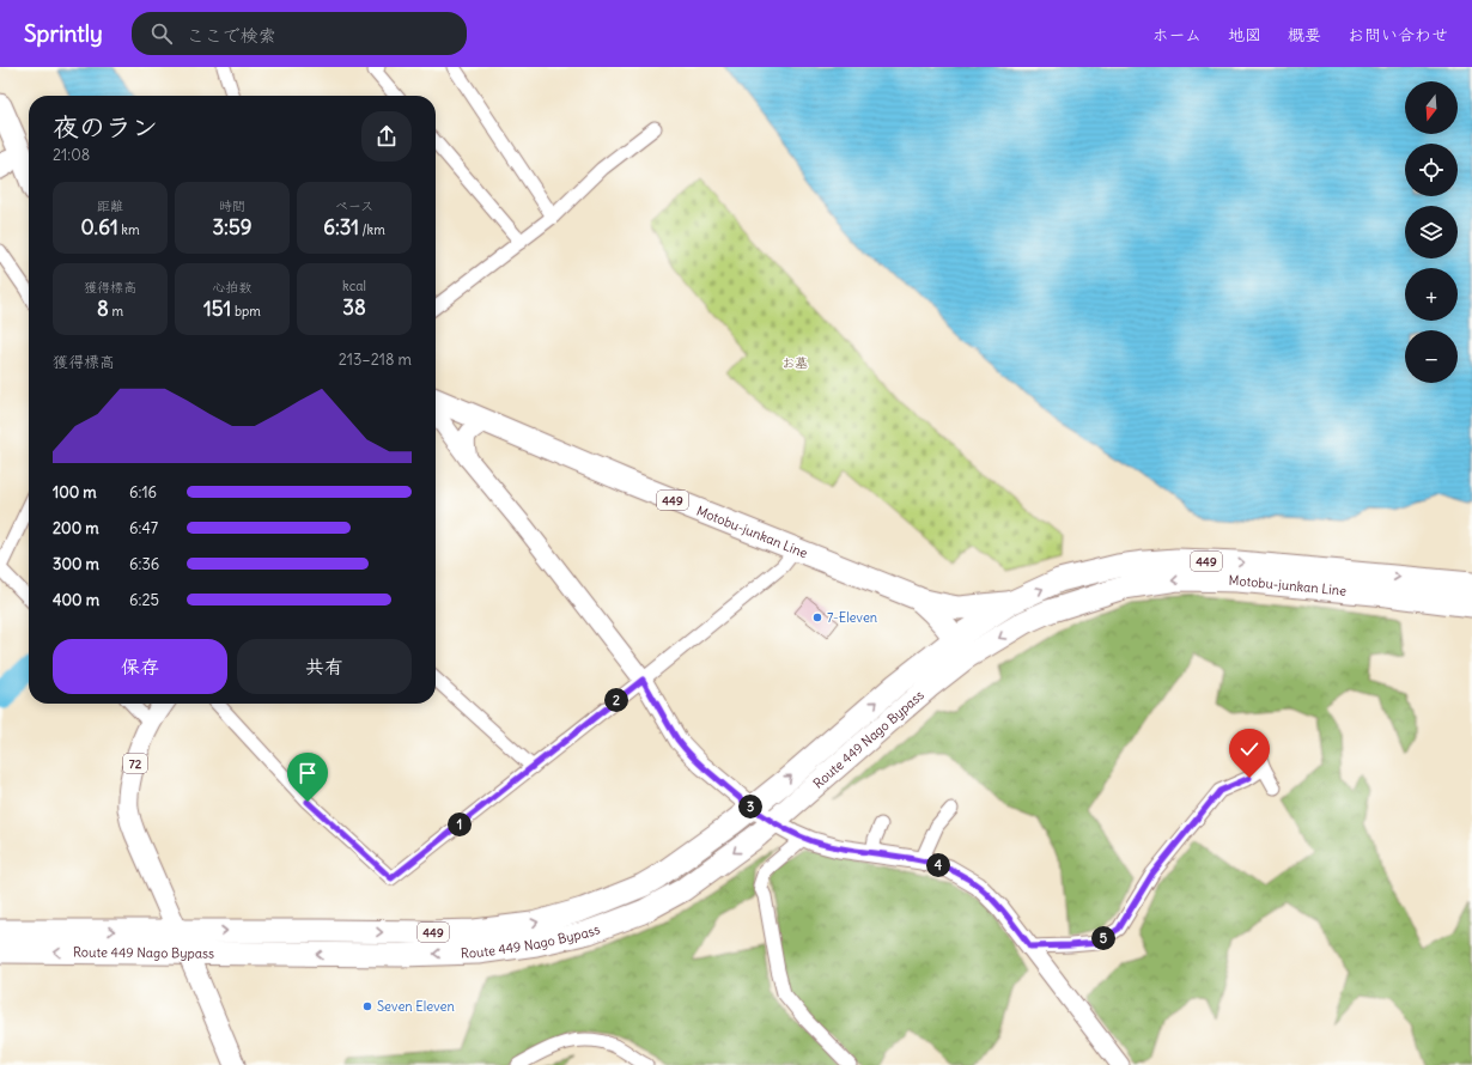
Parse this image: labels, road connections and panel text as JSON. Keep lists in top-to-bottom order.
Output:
{
  "streets": {
    "highway": ["449", "Motobu-junkan Line", "Route 449 Nago Bypass"],
    "main road": ["72"]
  },
  "crossings": [
    ["Motobu-junkan Line", "Route 449 Nago Bypass"],
    ["Route 449 Nago Bypass", "72"]
  ],
  "parks": ["お墓"],
  "places": ["7-Eleven", "Seven Eleven"],
  "north": "bottom",
  "page": {
    "header": "Sprintly",
    "search": "ここで検索",
    "nav": [
      "ホーム",
      "地図",
      "概要",
      "お問い合わせ"
    ],
    "map_buttons": ["+", "−"],
    "heading": ["夜のラン", "21:08"],
    "stats": [
      ["距離", "0.61 km"],
      ["時間", "3:59"],
      ["ペース", "6:31 /km"],
      ["獲得標高", "8 m"],
      ["心拍数", "151 bpm"],
      ["kcal", "38"]
    ],
    "chart": ["獲得標高", "213–218 m"],
    "list": [
      {
        "name": "100 m",
        "note": "6:16"
      },
      {
        "name": "200 m",
        "note": "6:47"
      },
      {
        "name": "300 m",
        "note": "6:36"
      },
      {
        "name": "400 m",
        "note": "6:25"
      }
    ],
    "buttons": ["保存", "共有"],
    "pins": [
      "2",
      "3",
      "1",
      "4",
      "5"
    ]
  }
}
